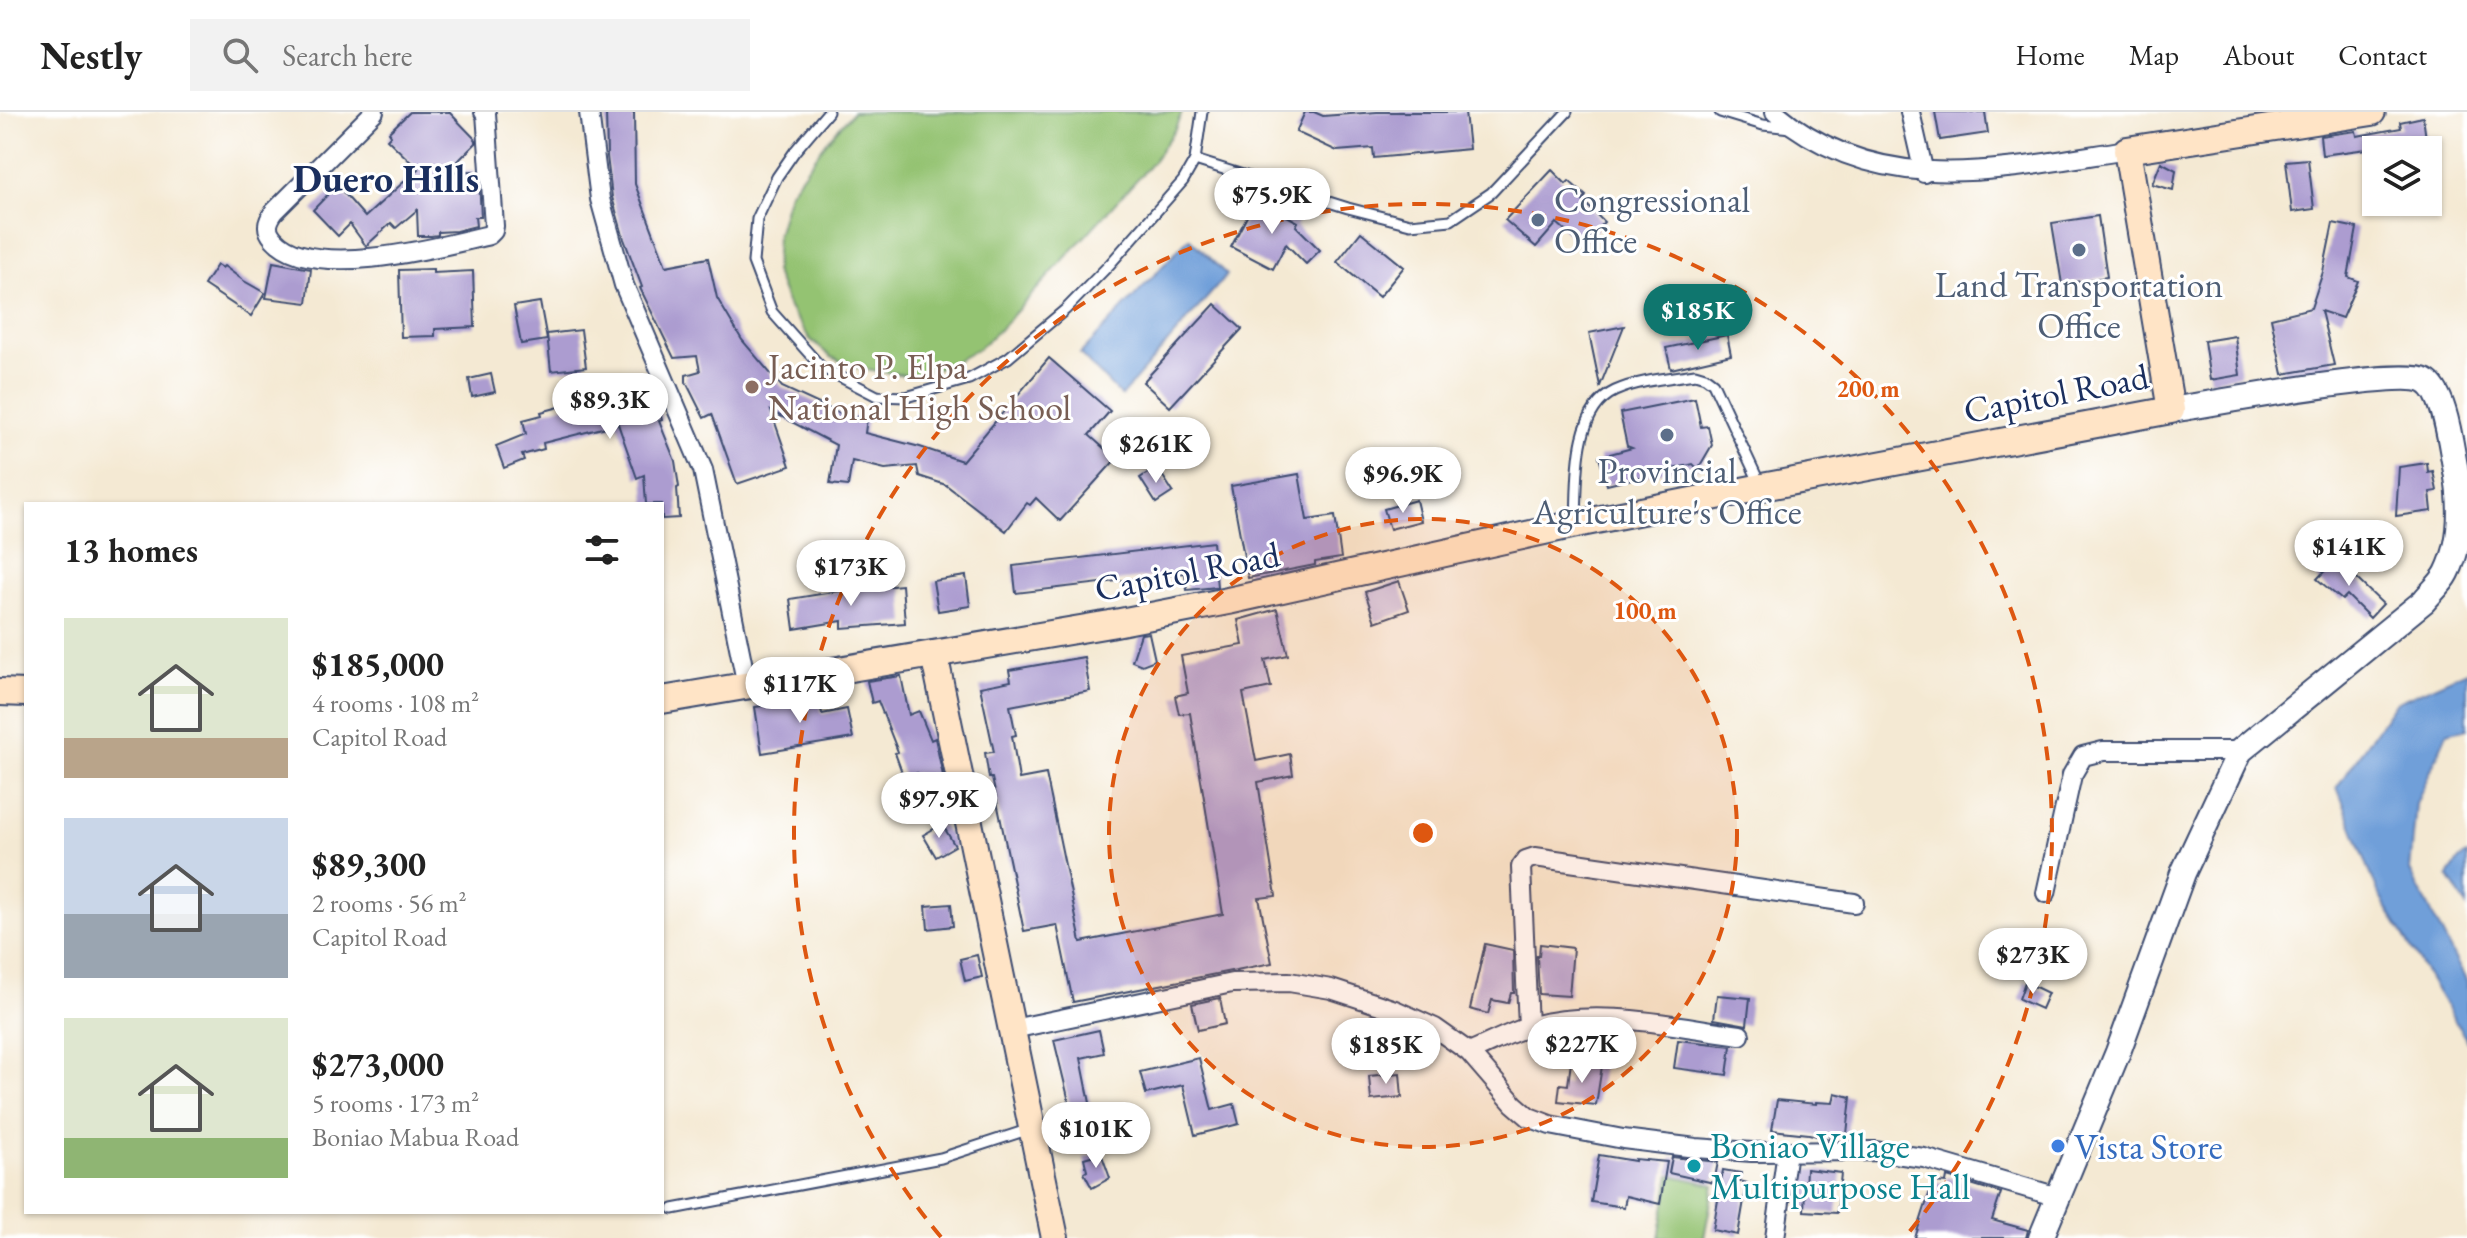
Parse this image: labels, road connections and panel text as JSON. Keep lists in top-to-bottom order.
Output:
{
  "streets": {
    "main road": ["Capitol Road"]
  },
  "districts": ["Duero Hills"],
  "places": [
    "Congressional Office",
    "Land Transportation Office",
    "Jacinto P. Elpa National High School",
    "Provincial Agriculture's Office",
    "Vista Store",
    "Boniao Village Multipurpose Hall"
  ],
  "page": {
    "header": "Nestly",
    "search": "Search here",
    "nav": [
      "Home",
      "Map",
      "About",
      "Contact"
    ],
    "price": [
      "$75.9K",
      "$185K",
      "$89.3K",
      "$261K",
      "$96.9K",
      "$141K",
      "$173K",
      "$117K",
      "$97.9K",
      "$273K",
      "$227K",
      "$185K",
      "$101K"
    ],
    "heading": "13 homes",
    "list": [
      {
        "name": "$185,000",
        "note": "4 rooms · 108 m² · Capitol Road"
      },
      {
        "name": "$89,300",
        "note": "2 rooms · 56 m² · Capitol Road"
      },
      {
        "name": "$273,000",
        "note": "5 rooms · 173 m² · Boniao Mabua Road"
      }
    ]
  },
  "rings": ["200 m", "100 m"]
}
